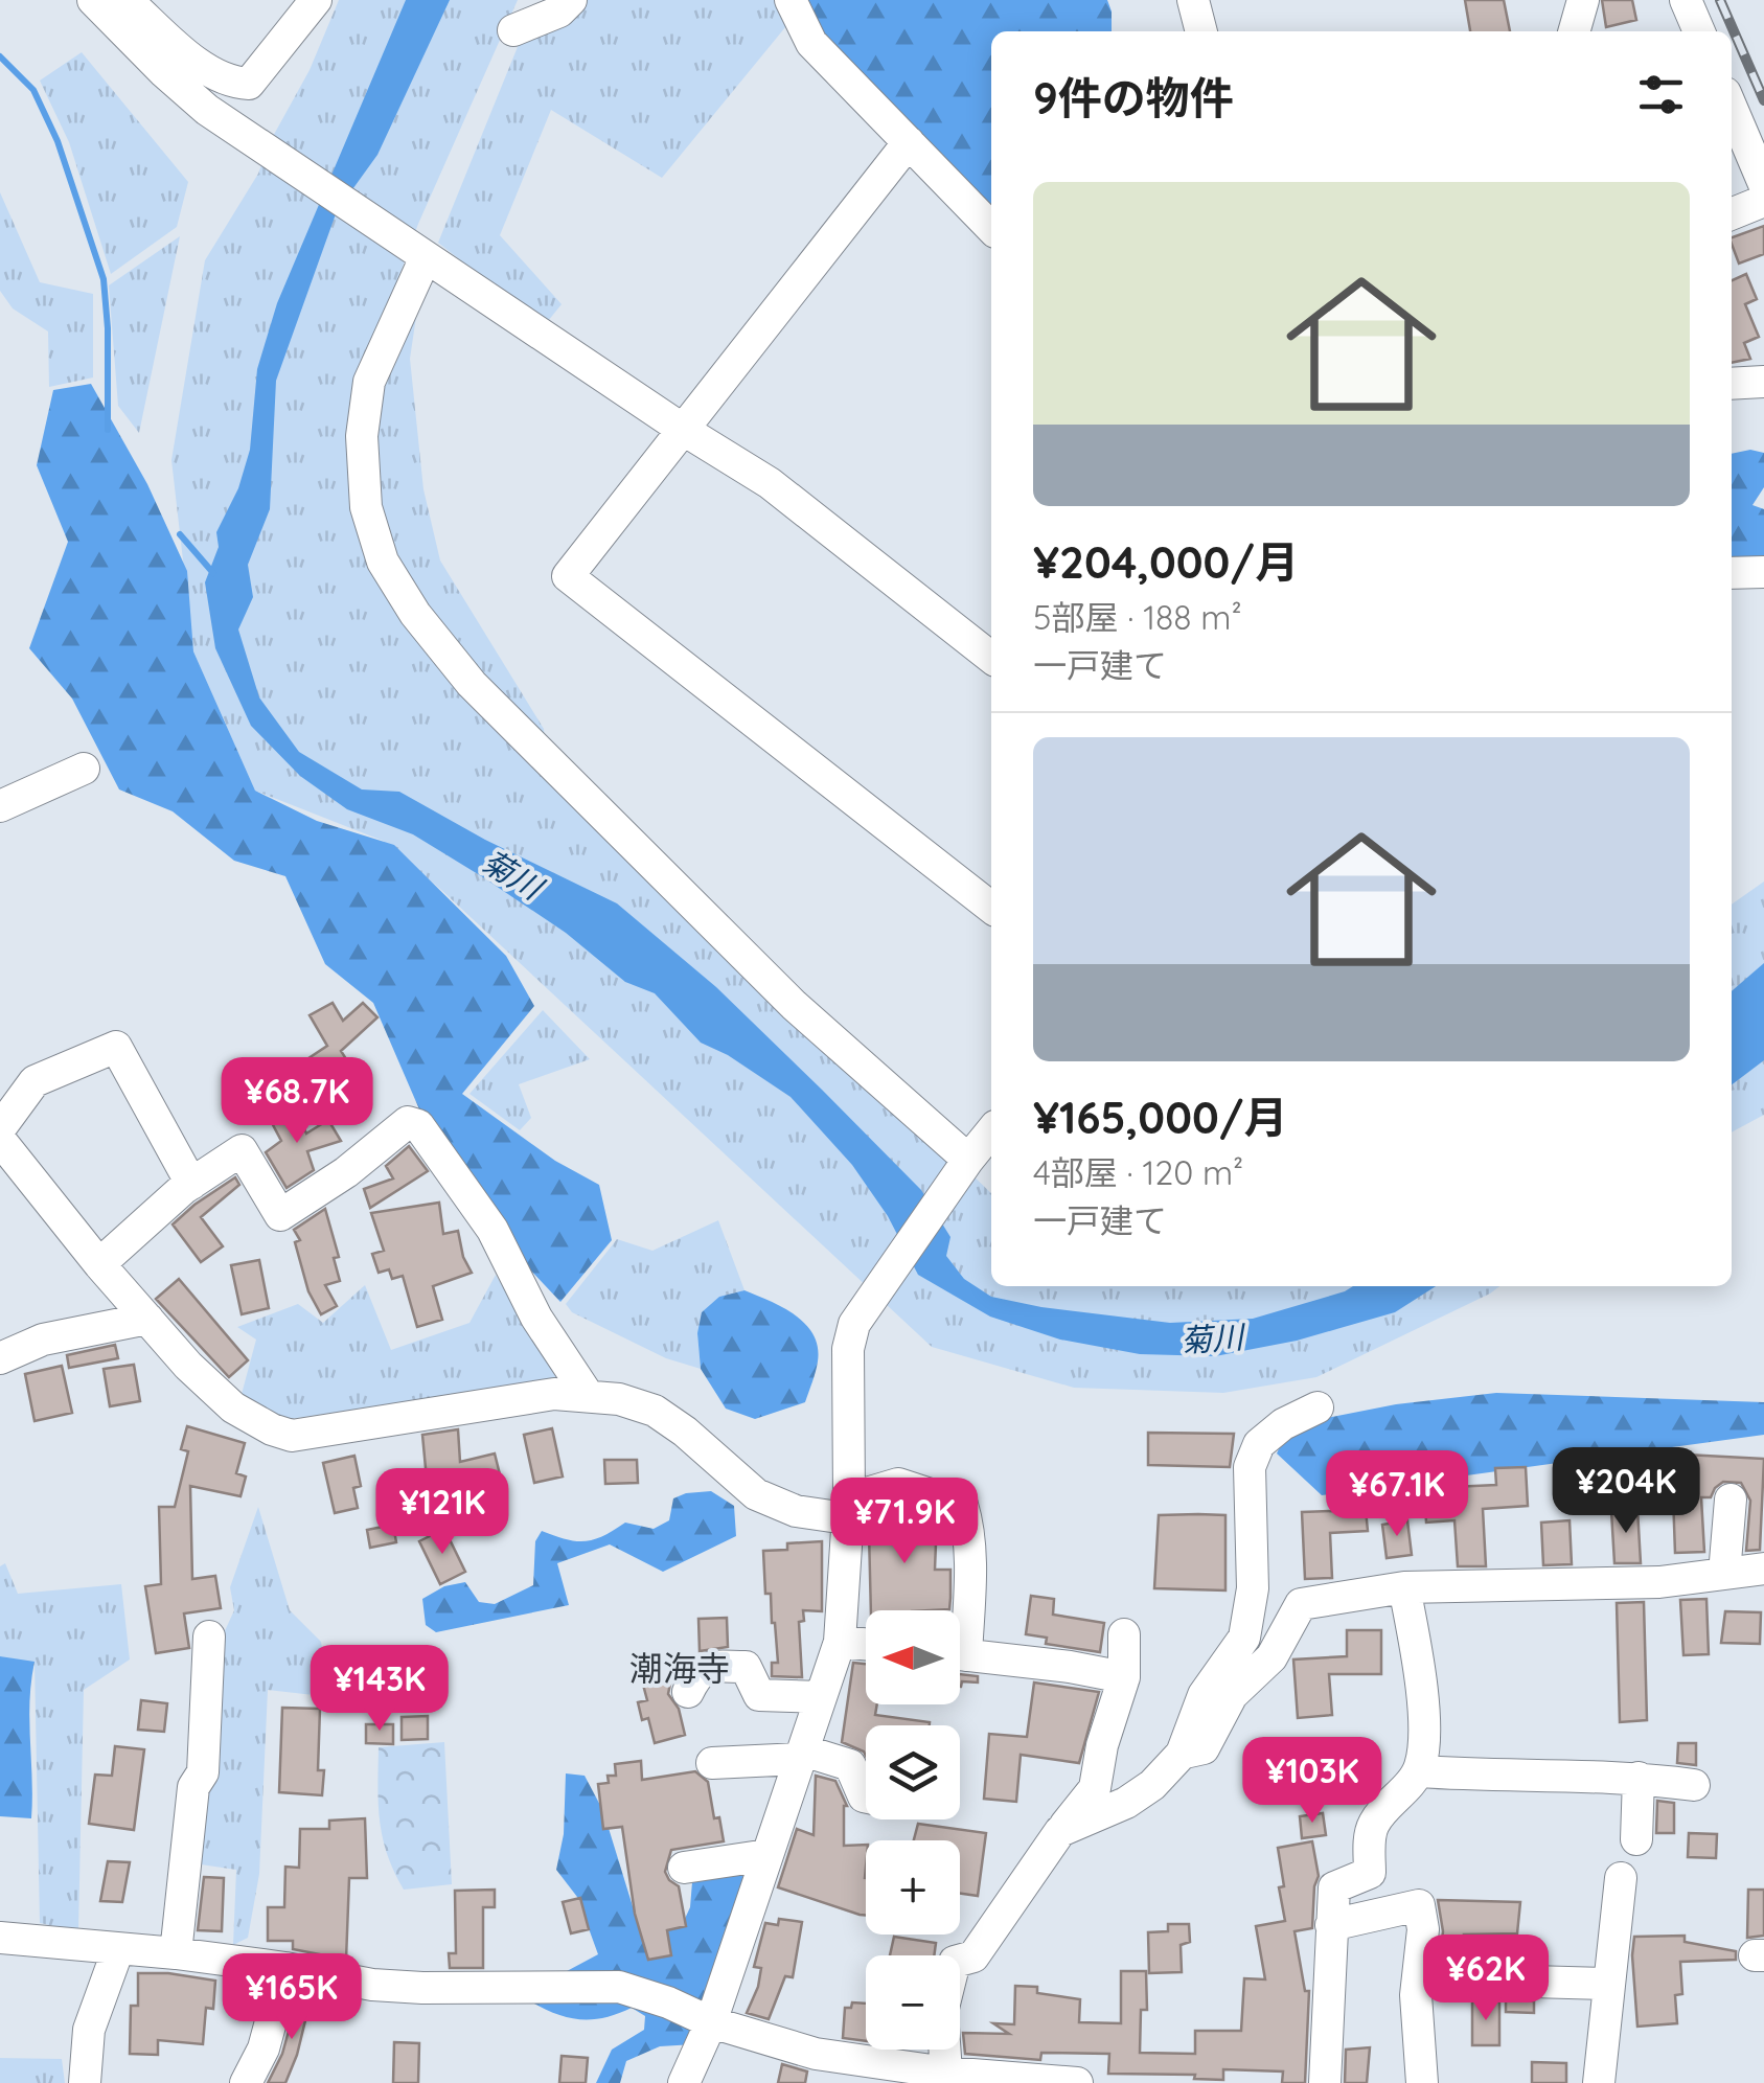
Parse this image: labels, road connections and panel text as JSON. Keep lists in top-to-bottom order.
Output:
{
  "districts": ["潮海寺"],
  "water": ["菊川"],
  "north": "left",
  "page": {
    "heading": "9件の物件",
    "list": [
      {
        "name": "¥204,000/月",
        "note": "5部屋 · 188 m² · 一戸建て"
      },
      {
        "name": "¥165,000/月",
        "note": "4部屋 · 120 m² · 一戸建て"
      }
    ],
    "price": [
      "¥68.7K",
      "¥204K",
      "¥67.1K",
      "¥121K",
      "¥71.9K",
      "¥143K",
      "¥103K",
      "¥62K",
      "¥165K"
    ],
    "map_buttons": ["+", "−"]
  }
}
